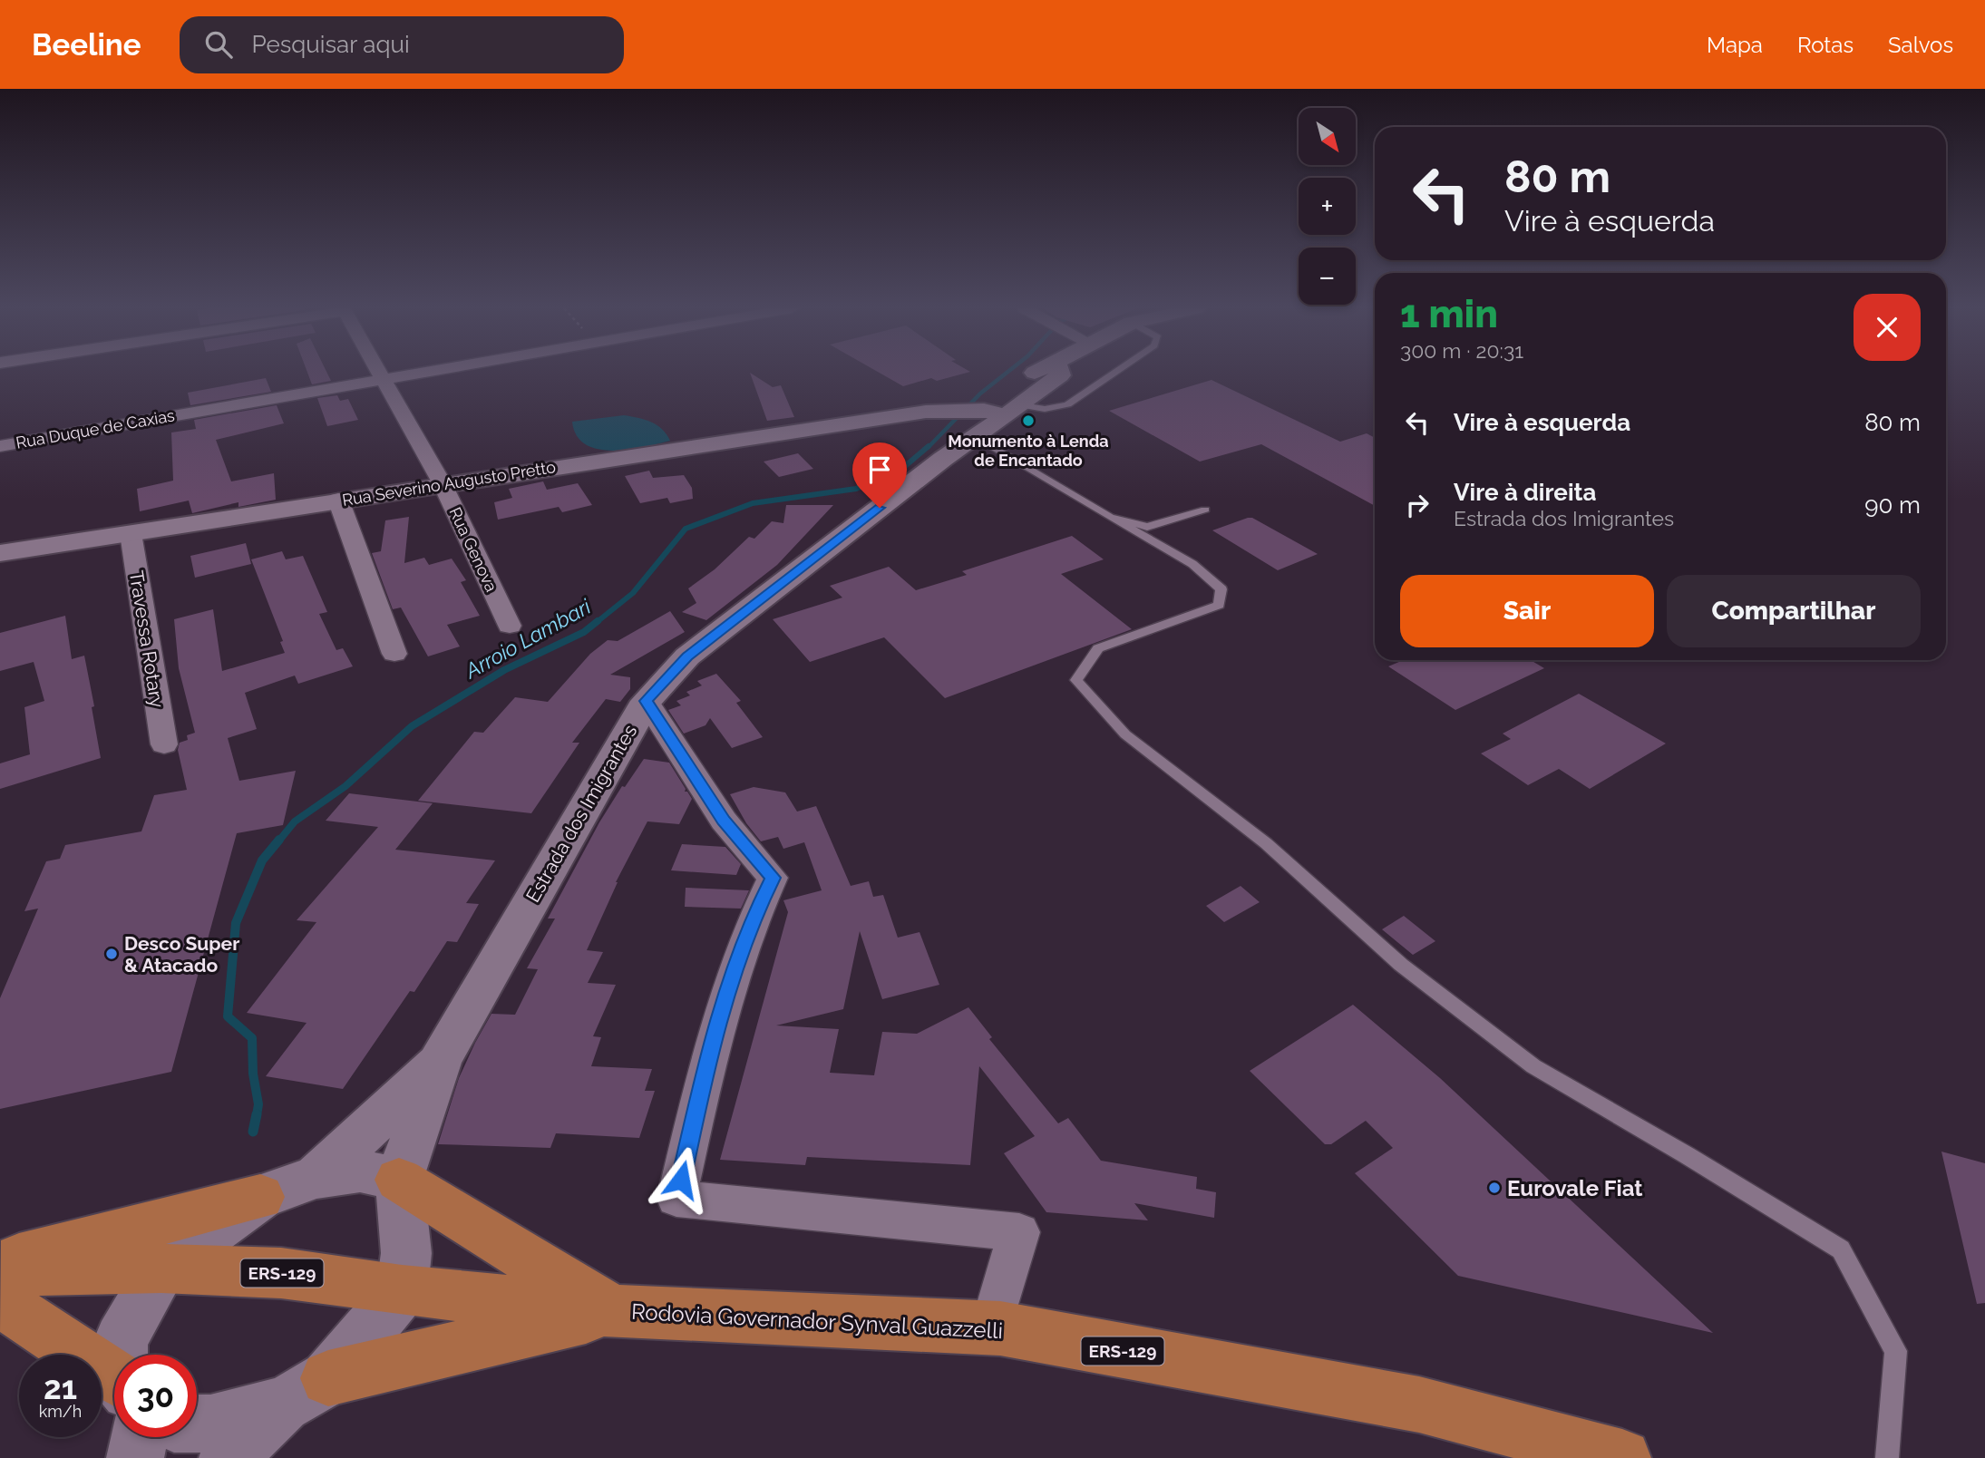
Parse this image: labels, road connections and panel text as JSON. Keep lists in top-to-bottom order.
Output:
{
  "streets": {
    "main road": ["ERS-129", "Rodovia Governador Synval Guazzelli"],
    "street": [
      "Rua Duque de Caxias",
      "Rua Severino Augusto Pretto",
      "Rua Genova",
      "Travessa Rotary",
      "Estrada dos Imigrantes"
    ]
  },
  "crossings": [
    ["Rua Duque de Caxias", "Rua Genova"],
    ["Rua Severino Augusto Pretto", "Rua Genova"],
    ["Rua Severino Augusto Pretto", "Travessa Rotary"],
    ["Rua Severino Augusto Pretto", "Estrada dos Imigrantes"],
    ["Estrada dos Imigrantes", "Rodovia Governador Synval Guazzelli"]
  ],
  "water": ["Arroio Lambari"],
  "places": ["Monumento à Lenda de Encantado", "Desco Super & Atacado", "Eurovale Fiat"],
  "north": "bottom right",
  "page": {
    "header": "Beeline",
    "search": "Pesquisar aqui",
    "nav": ["Mapa", "Rotas", "Salvos"],
    "map_buttons": ["+", "−"],
    "turn": ["80 m", "Vire à esquerda"],
    "heading": ["1 min", "300 m · 20:31"],
    "list": [
      {
        "name": "Vire à esquerda",
        "value": "80 m"
      },
      {
        "name": "Vire à direita",
        "note": "Estrada dos Imigrantes",
        "value": "90 m"
      }
    ],
    "buttons": ["Sair", "Compartilhar"],
    "speed": "21 km/h",
    "limit": "30"
  }
}
